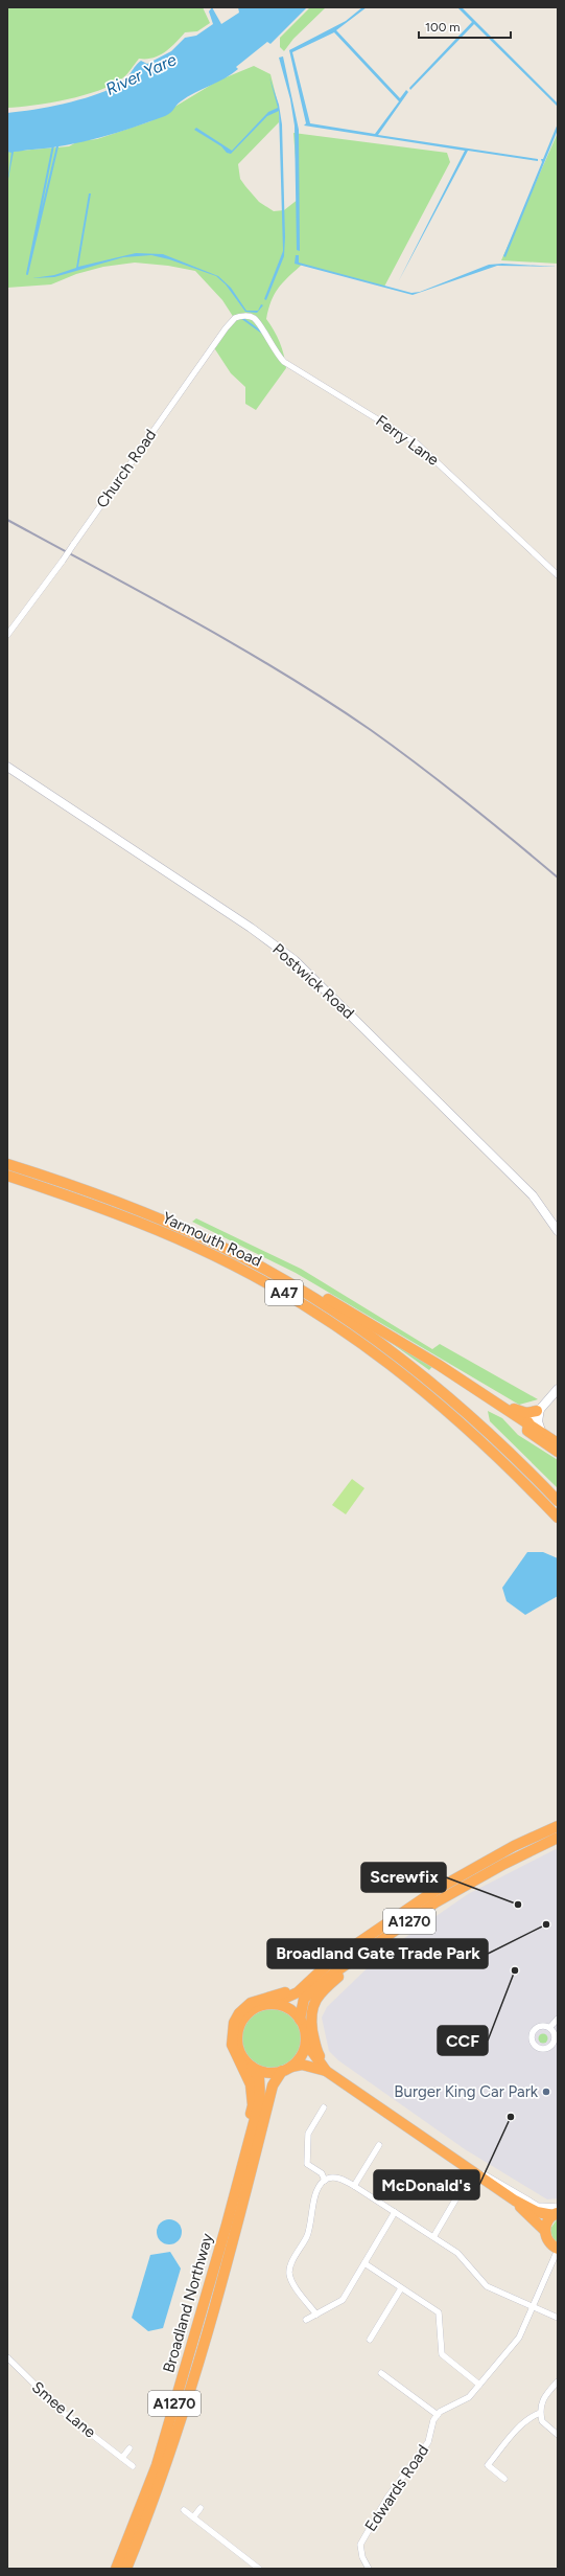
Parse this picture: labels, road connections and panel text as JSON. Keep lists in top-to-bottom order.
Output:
{
  "streets": {
    "highway": [
      "Yarmouth Road",
      "A47",
      "A1270",
      "Broadland Northway"
    ],
    "street": [
      "Ferry Lane",
      "Church Road",
      "Postwick Road",
      "Smee Lane",
      "Edwards Road"
    ]
  },
  "crossings": [
    ["Ferry Lane", "Church Road"],
    ["Yarmouth Road", "A47"],
    ["A1270", "Broadland Northway"]
  ],
  "water": ["River Yare"],
  "places": [
    "Screwfix",
    "Broadland Gate Trade Park",
    "CCF",
    "Burger King Car Park",
    "McDonald's"
  ],
  "scale_bar": "100 m"
}
